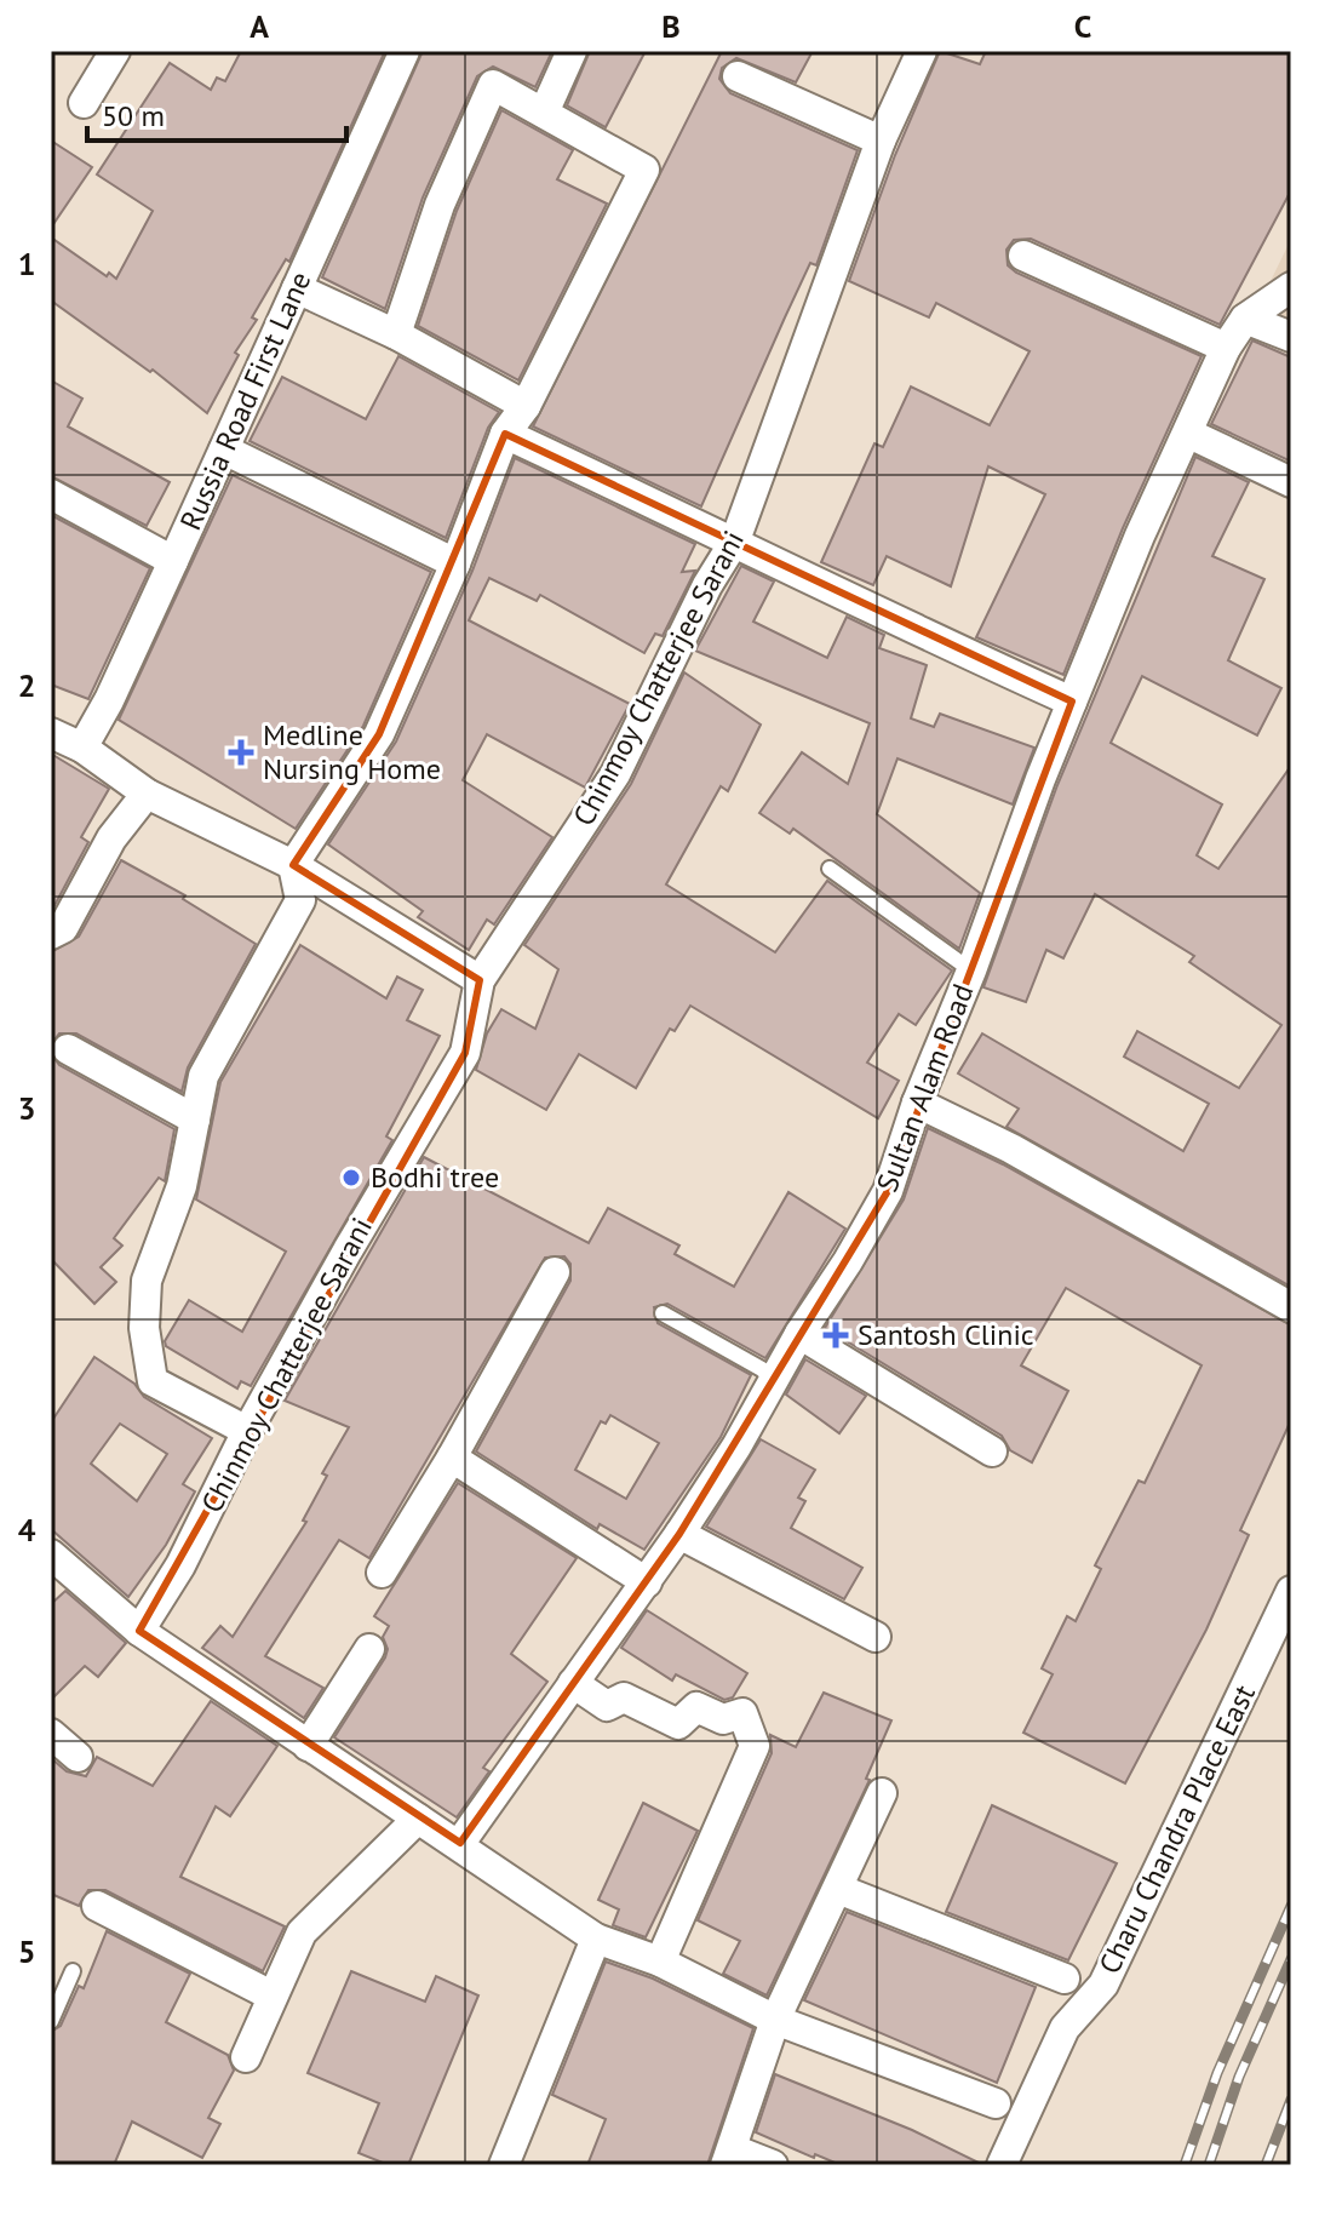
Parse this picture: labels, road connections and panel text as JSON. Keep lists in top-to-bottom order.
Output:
{
  "streets": {
    "street": [
      "Russia Road First Lane",
      "Chinmoy Chatterjee Sarani",
      "Sultan Alam Road",
      "Charu Chandra Place East"
    ]
  },
  "places": {
    "health": ["Medline Nursing Home", "Santosh Clinic"],
    "other": ["Bodhi tree"]
  },
  "scale_bar": "50 m",
  "grid": {
    "columns": ["A", "B", "C"],
    "rows": [
      "1",
      "2",
      "3",
      "4",
      "5"
    ]
  }
}
